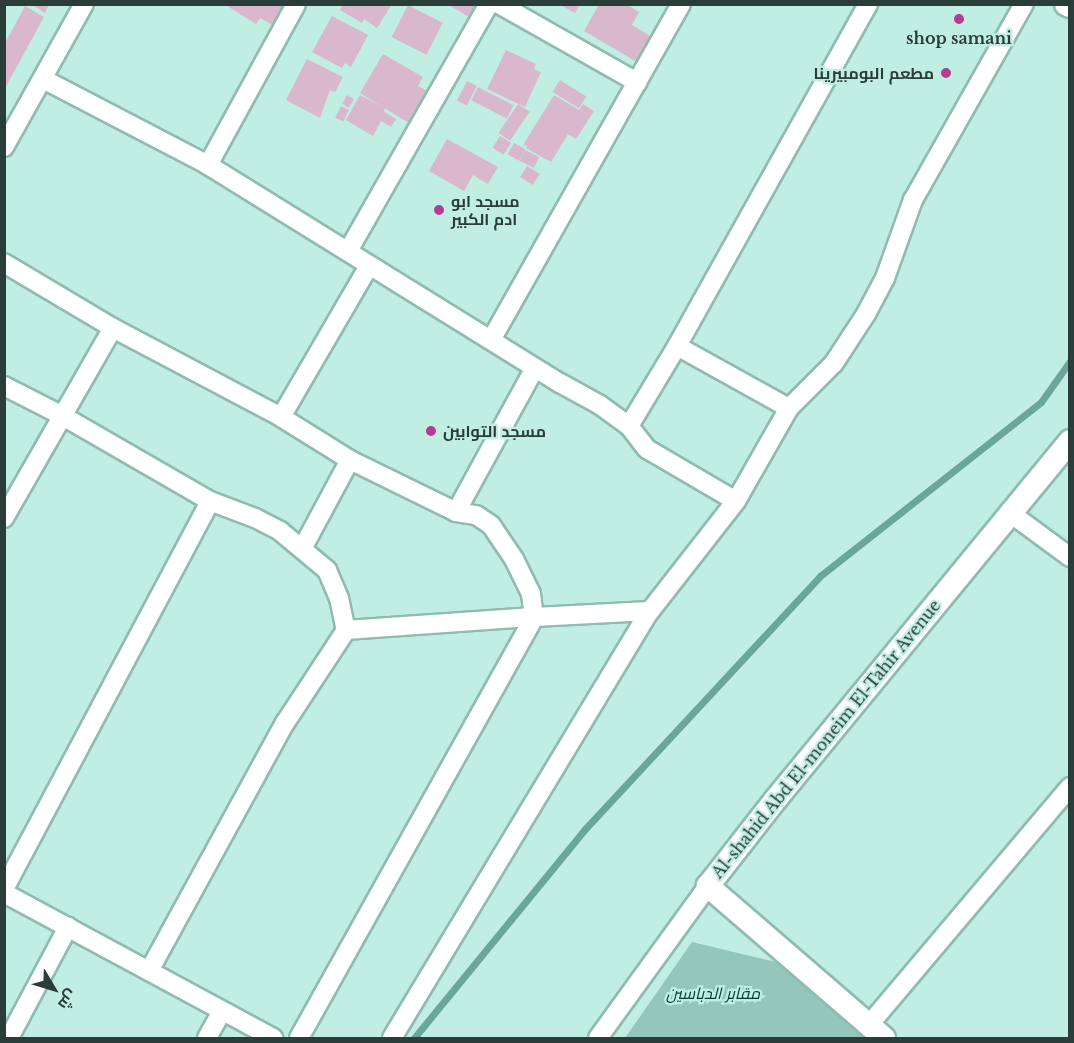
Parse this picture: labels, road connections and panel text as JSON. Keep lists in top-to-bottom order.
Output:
{
  "streets": {
    "street": ["Al-shahid Abd El-moneim El-Tahir Avenue"]
  },
  "parks": ["مقابر الدباسين"],
  "places": [
    "shop samani",
    "مطعم البومبيرينا",
    "مسجد ابو ادم الكبير",
    "مسجد التوابين"
  ],
  "north": "bottom right"
}
